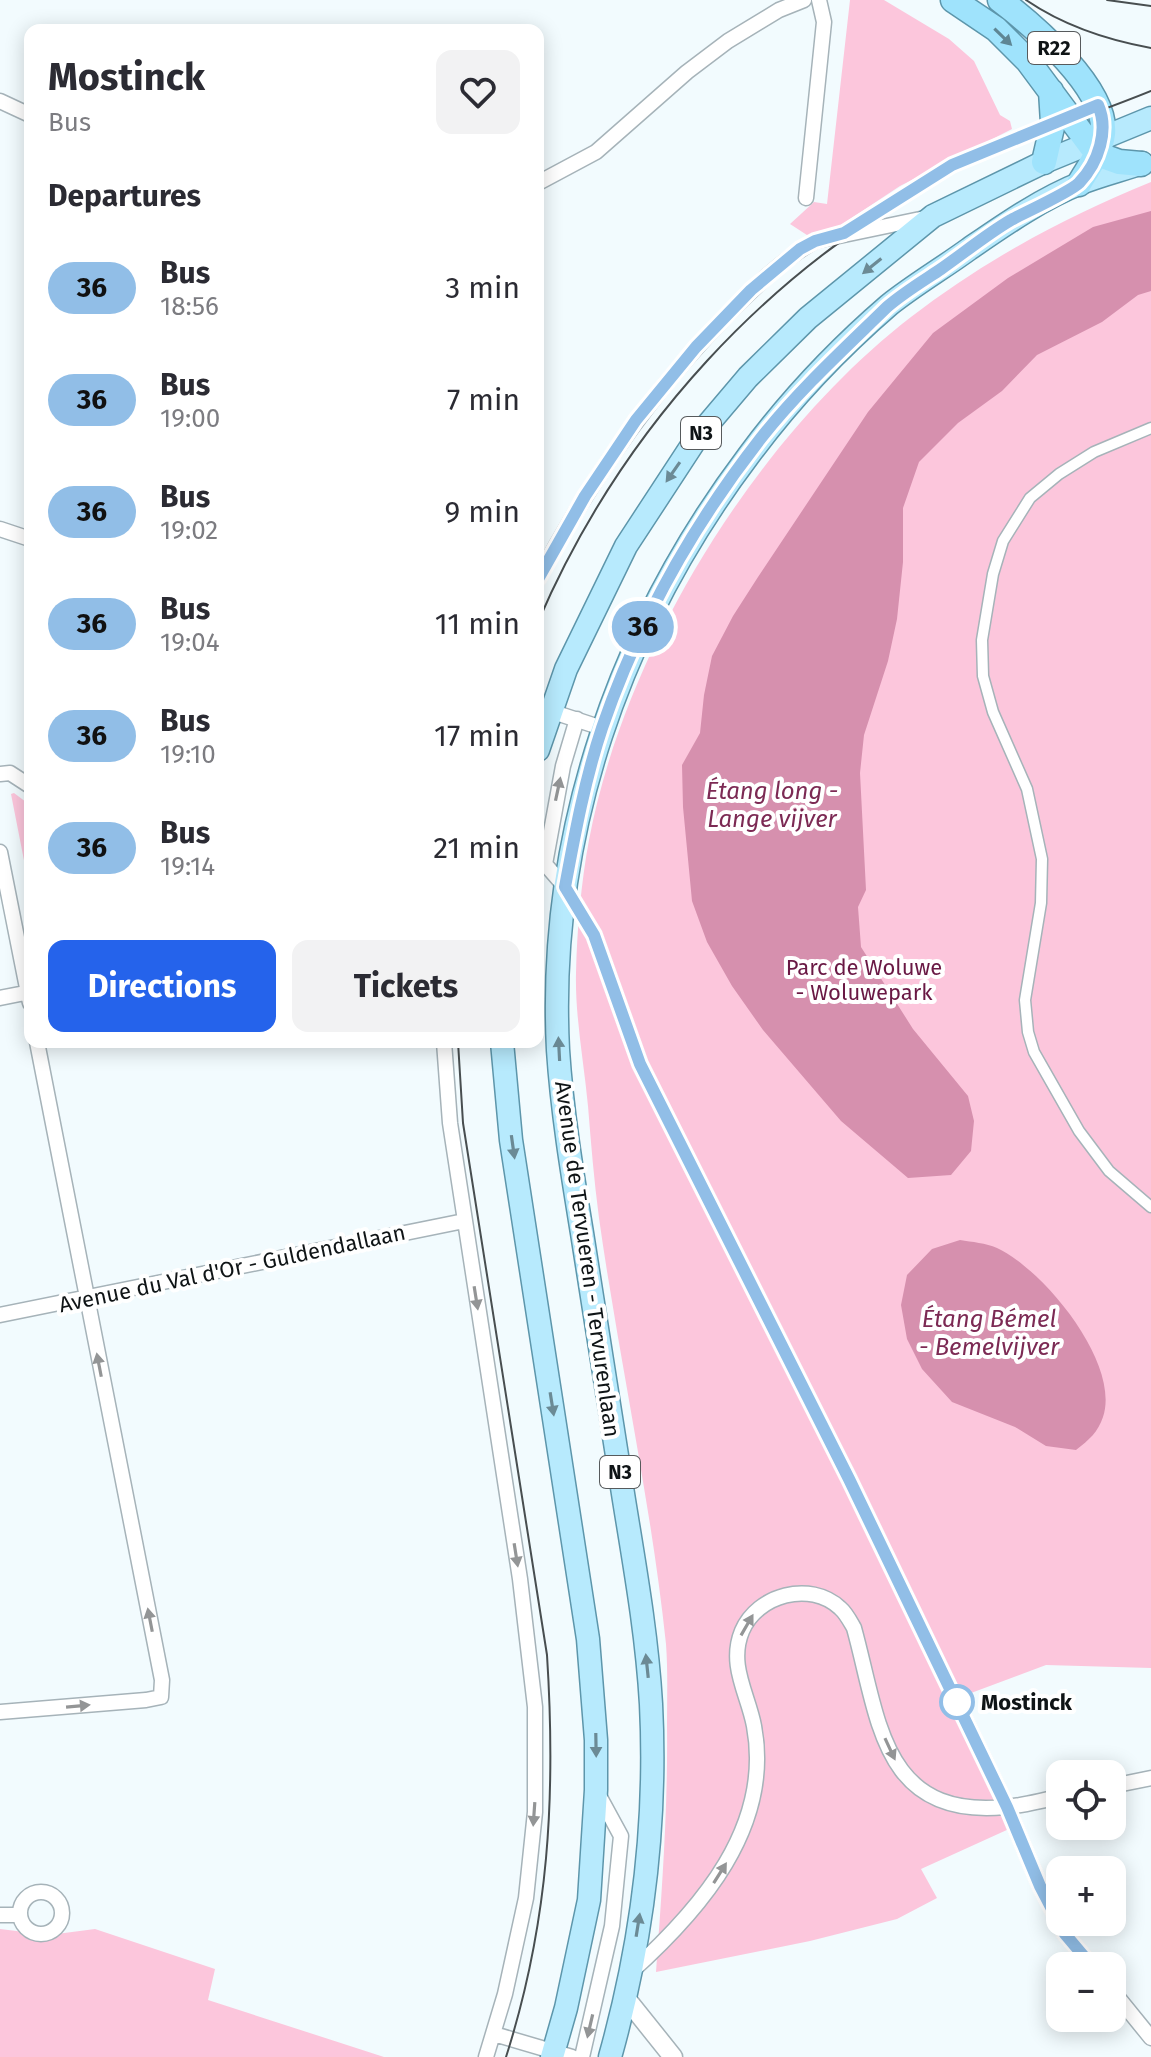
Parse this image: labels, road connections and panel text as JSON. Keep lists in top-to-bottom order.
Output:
{
  "streets": {
    "highway": ["R22"],
    "main road": ["N3", "Avenue de Tervueren - Tervurenlaan"],
    "street": ["Avenue du Val d'Or - Guldendallaan"]
  },
  "crossings": [
    ["R22", "N3"]
  ],
  "water": ["Étang long - Lange vijver", "Étang Bémel - Bemelvijver"],
  "parks": ["Parc de Woluwe - Woluwepark"],
  "places": ["Mostinck"],
  "lines": ["bus line 36"],
  "page": {
    "on_map": "36",
    "heading": [
      ["Mostinck", "Bus"],
      "Departures"
    ],
    "list": [
      {
        "mark": "36",
        "name": "Bus",
        "note": "18:56",
        "value": "3 min"
      },
      {
        "mark": "36",
        "name": "Bus",
        "note": "19:00",
        "value": "7 min"
      },
      {
        "mark": "36",
        "name": "Bus",
        "note": "19:02",
        "value": "9 min"
      },
      {
        "mark": "36",
        "name": "Bus",
        "note": "19:04",
        "value": "11 min"
      },
      {
        "mark": "36",
        "name": "Bus",
        "note": "19:10",
        "value": "17 min"
      },
      {
        "mark": "36",
        "name": "Bus",
        "note": "19:14",
        "value": "21 min"
      }
    ],
    "buttons": ["Directions", "Tickets"],
    "map_buttons": ["+", "−"]
  }
}
